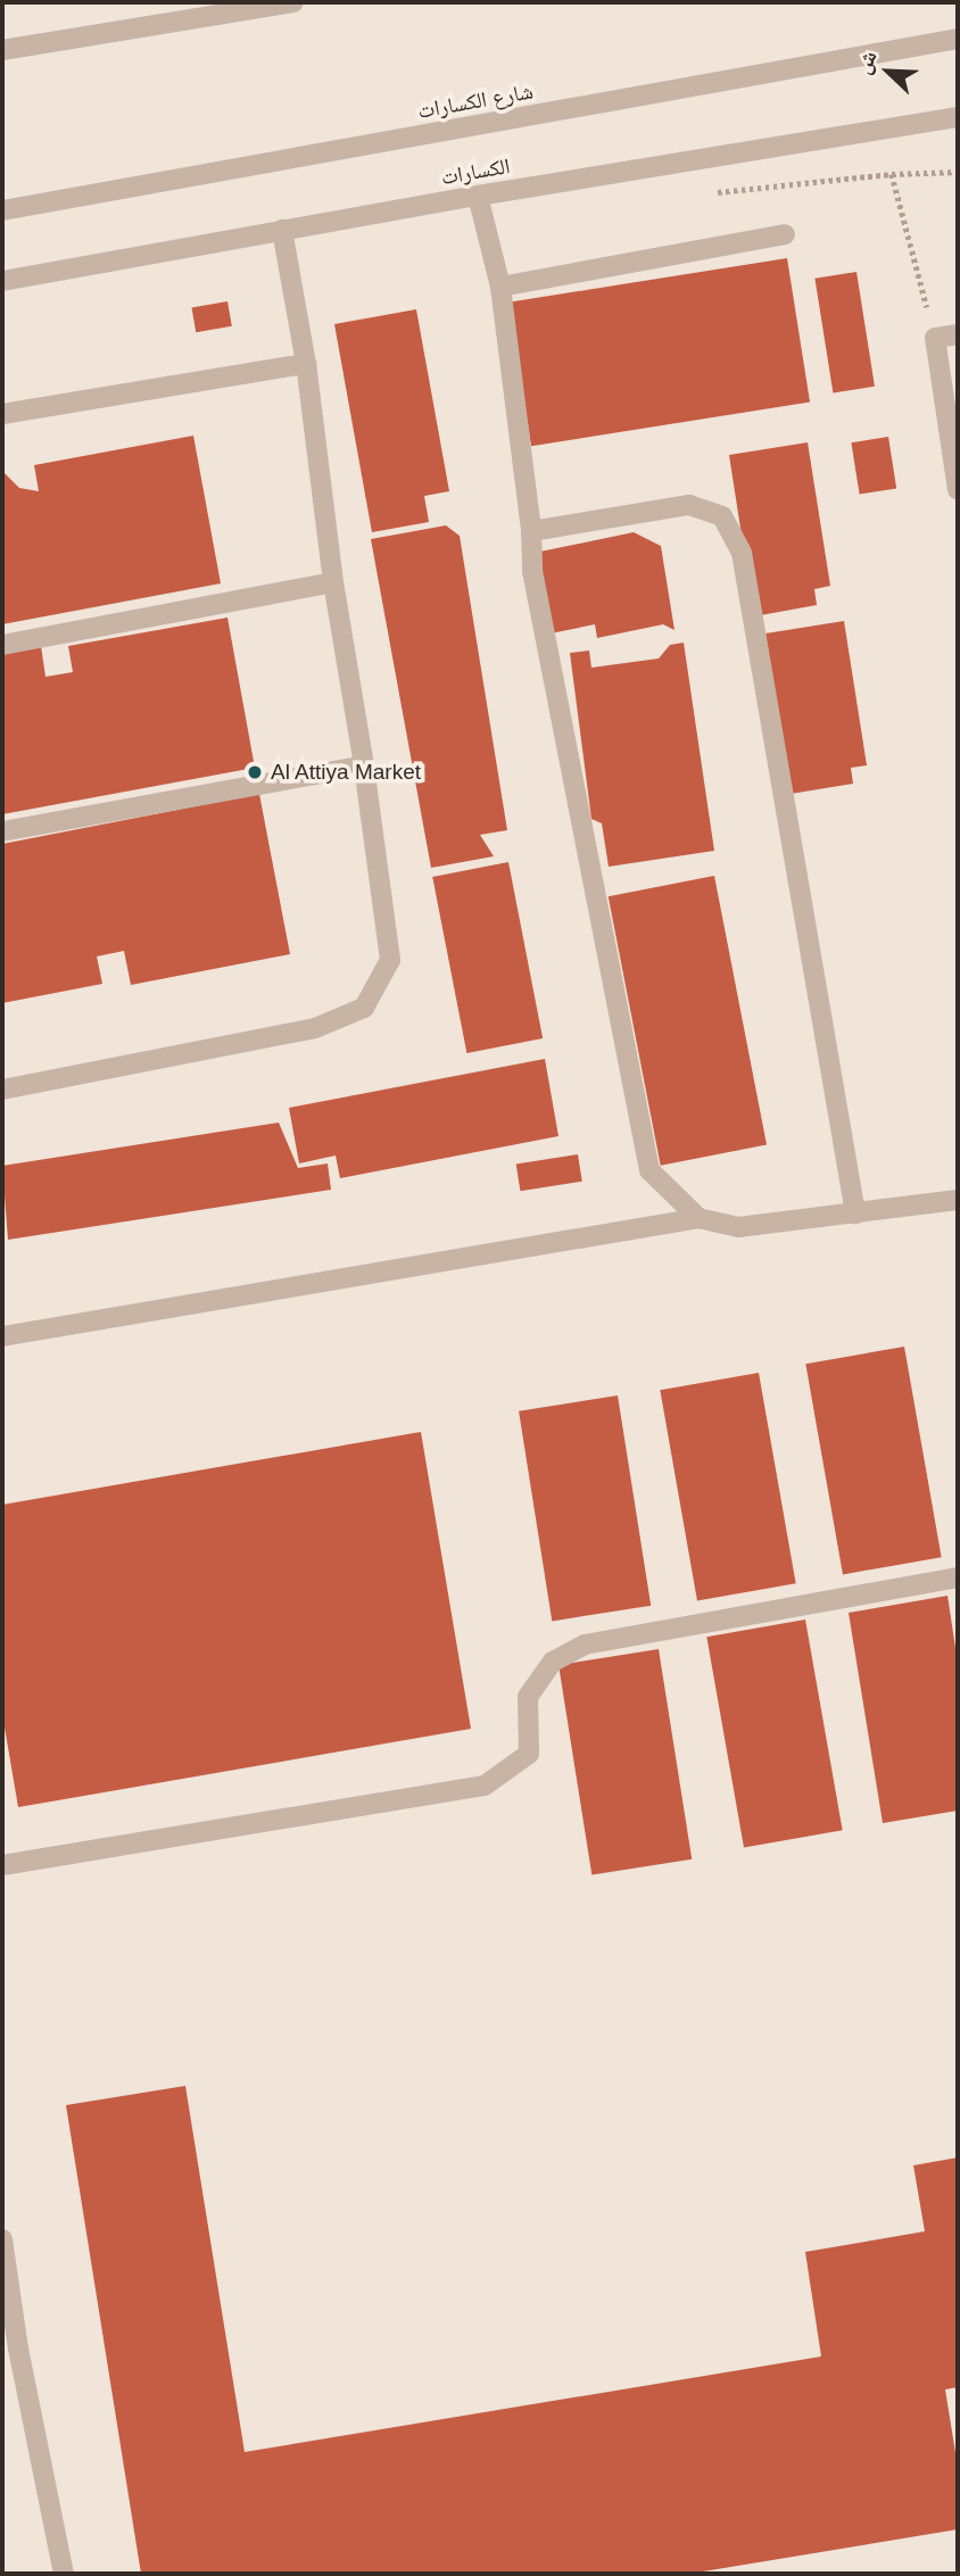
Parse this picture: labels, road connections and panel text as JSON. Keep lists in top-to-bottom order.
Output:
{
  "streets": {
    "street": ["شارع الكسارات", "الكسارات"]
  },
  "places": ["Al Attiya Market"],
  "north": "top left"
}
